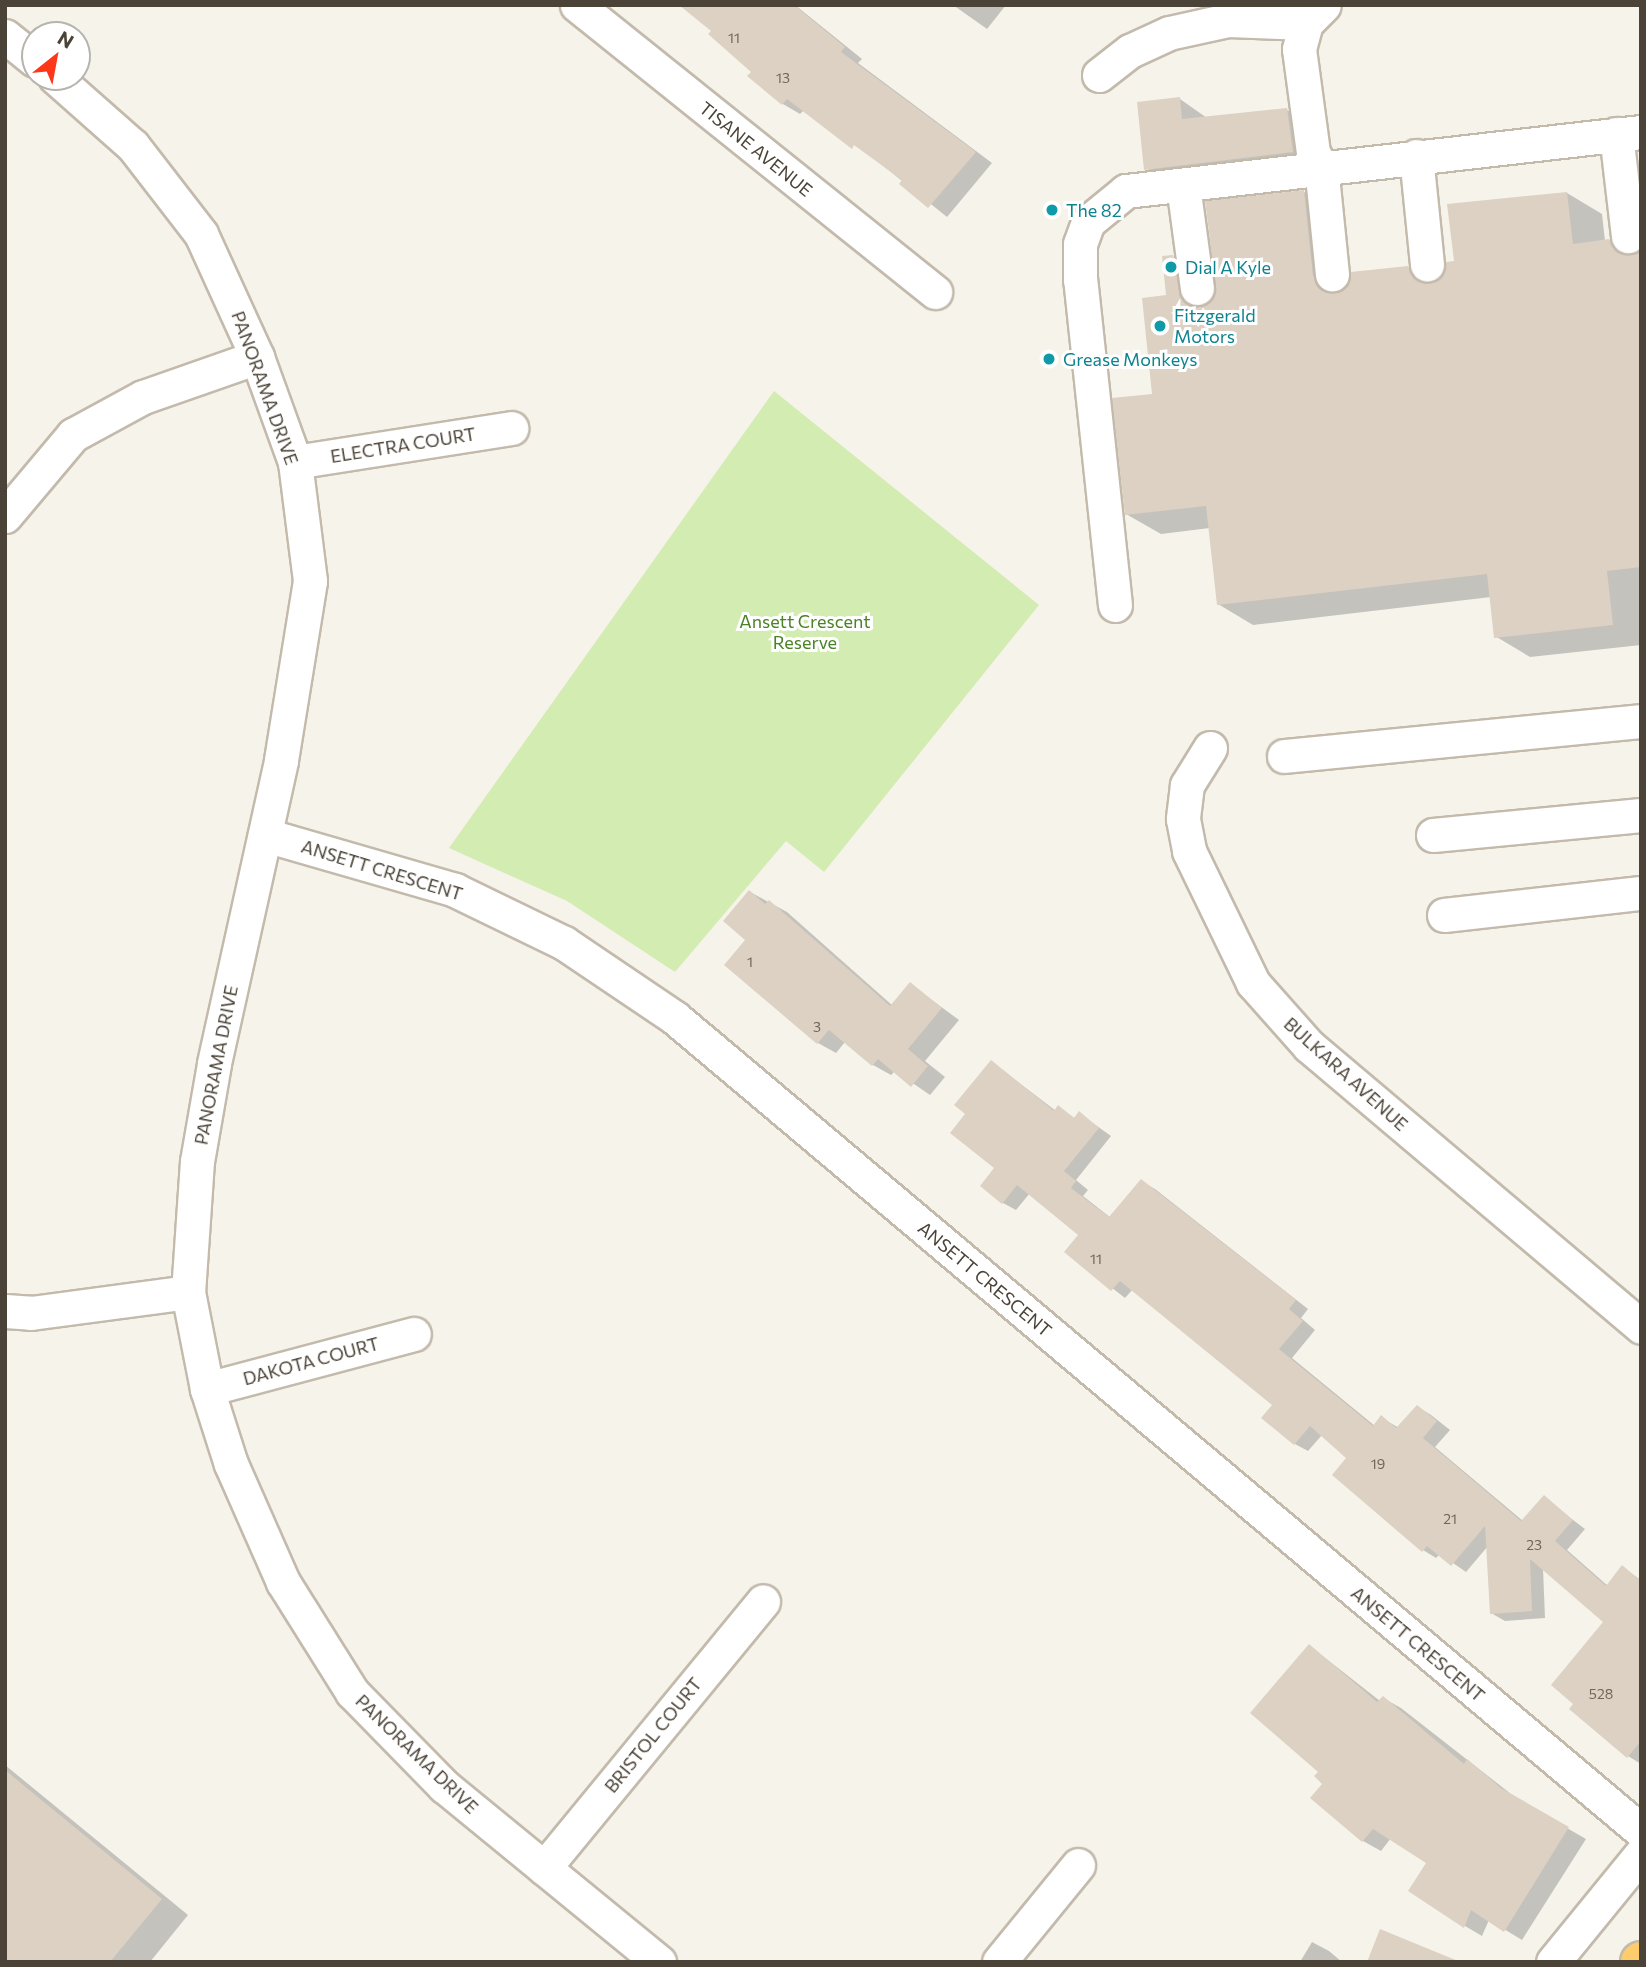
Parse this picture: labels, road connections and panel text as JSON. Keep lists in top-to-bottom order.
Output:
{
  "streets": {
    "street": [
      "TISANE AVENUE",
      "PANORAMA DRIVE",
      "ELECTRA COURT",
      "ANSETT CRESCENT",
      "BULKARA AVENUE",
      "DAKOTA COURT",
      "BRISTOL COURT"
    ]
  },
  "crossings": [
    ["PANORAMA DRIVE", "ELECTRA COURT"],
    ["PANORAMA DRIVE", "ANSETT CRESCENT"],
    ["PANORAMA DRIVE", "DAKOTA COURT"],
    ["PANORAMA DRIVE", "BRISTOL COURT"]
  ],
  "parks": ["Ansett Crescent Reserve"],
  "places": [
    "The 82",
    "Dial A Kyle",
    "Fitzgerald Motors",
    "Grease Monkeys"
  ],
  "house_numbers": [
    "11",
    "13",
    "1",
    "3",
    "11",
    "19",
    "21",
    "23",
    "528"
  ],
  "north": "top right"
}
